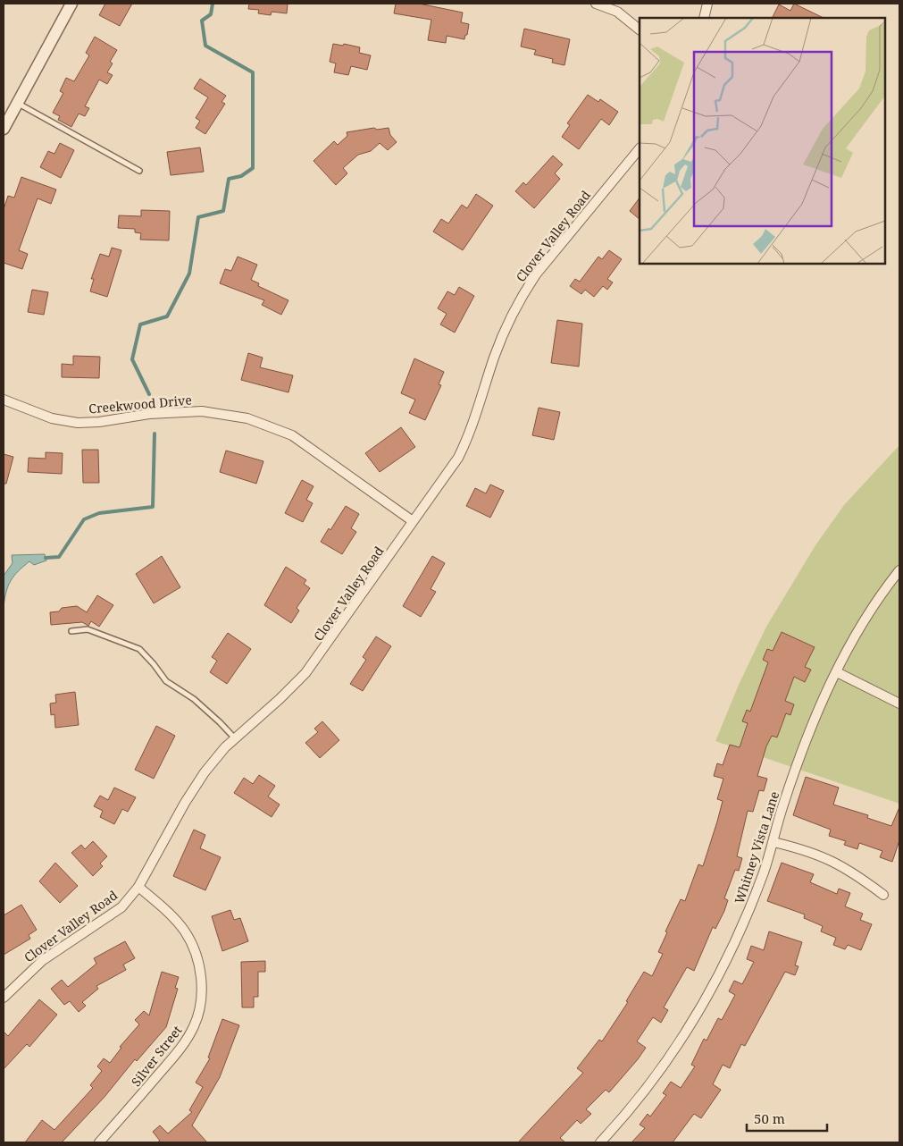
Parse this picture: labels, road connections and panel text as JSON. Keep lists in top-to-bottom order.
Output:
{
  "streets": {
    "street": [
      "Clover Valley Road",
      "Creekwood Drive",
      "Whitney Vista Lane",
      "Silver Street"
    ]
  },
  "crossings": [
    ["Clover Valley Road", "Creekwood Drive"],
    ["Clover Valley Road", "Silver Street"]
  ],
  "scale_bar": "50 m"
}
